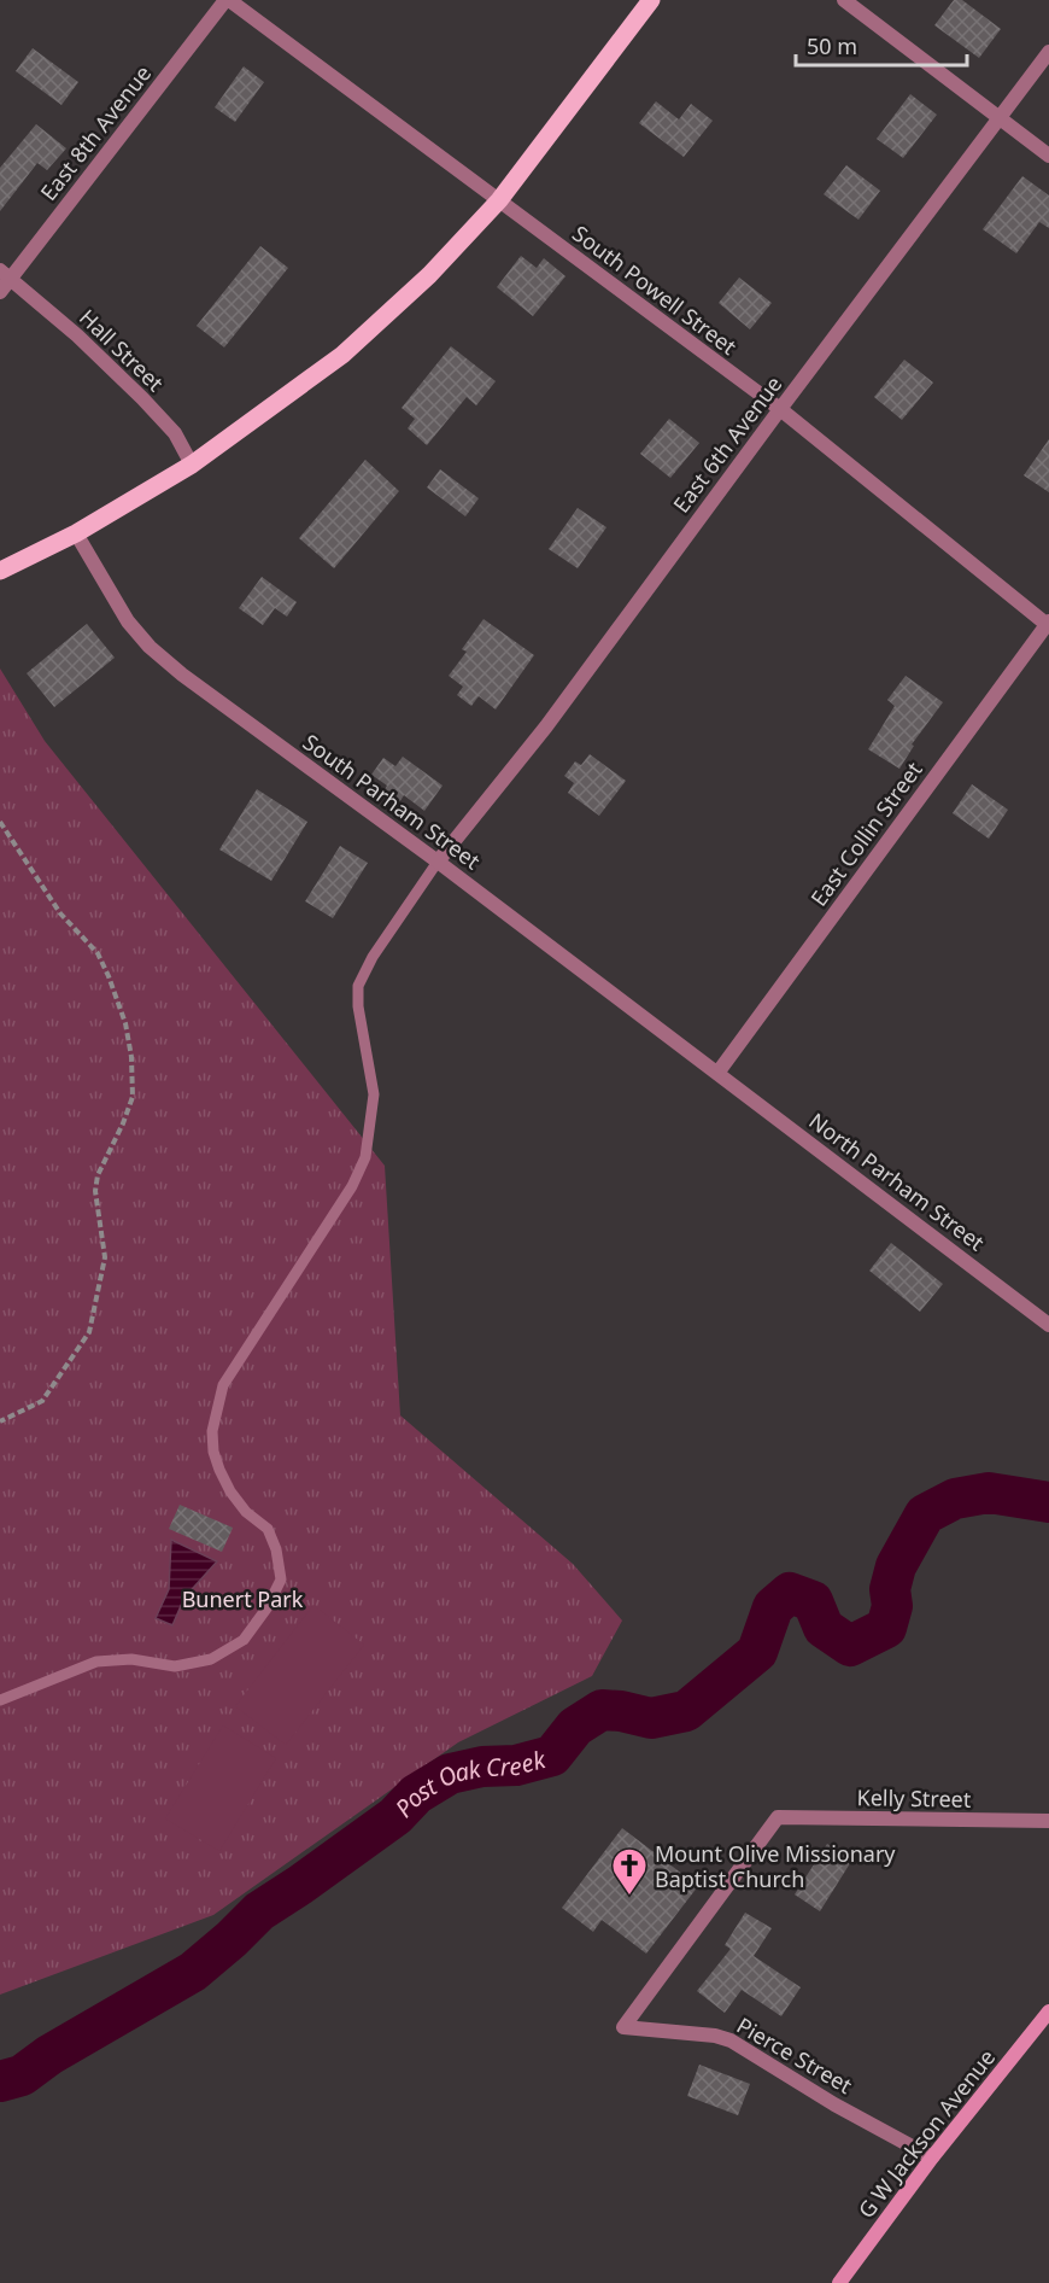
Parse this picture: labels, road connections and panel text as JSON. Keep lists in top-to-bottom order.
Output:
{
  "streets": {
    "street": [
      "East 8th Avenue",
      "South Powell Street",
      "Hall Street",
      "East 6th Avenue",
      "South Parham Street",
      "East Collin Street",
      "North Parham Street",
      "Kelly Street",
      "Pierce Street",
      "G W Jackson Avenue"
    ]
  },
  "crossings": [
    ["East 8th Avenue", "South Powell Street"],
    ["East 8th Avenue", "Hall Street"],
    ["South Powell Street", "East 6th Avenue"],
    ["South Powell Street", "East Collin Street"],
    ["East 6th Avenue", "South Parham Street"],
    ["South Parham Street", "East Collin Street"],
    ["South Parham Street", "North Parham Street"],
    ["East Collin Street", "North Parham Street"],
    ["Kelly Street", "Pierce Street"],
    ["Pierce Street", "G W Jackson Avenue"]
  ],
  "water": ["Post Oak Creek"],
  "parks": ["Bunert Park"],
  "places": {
    "church": ["Mount Olive Missionary Baptist Church"]
  },
  "scale_bar": "50 m"
}
